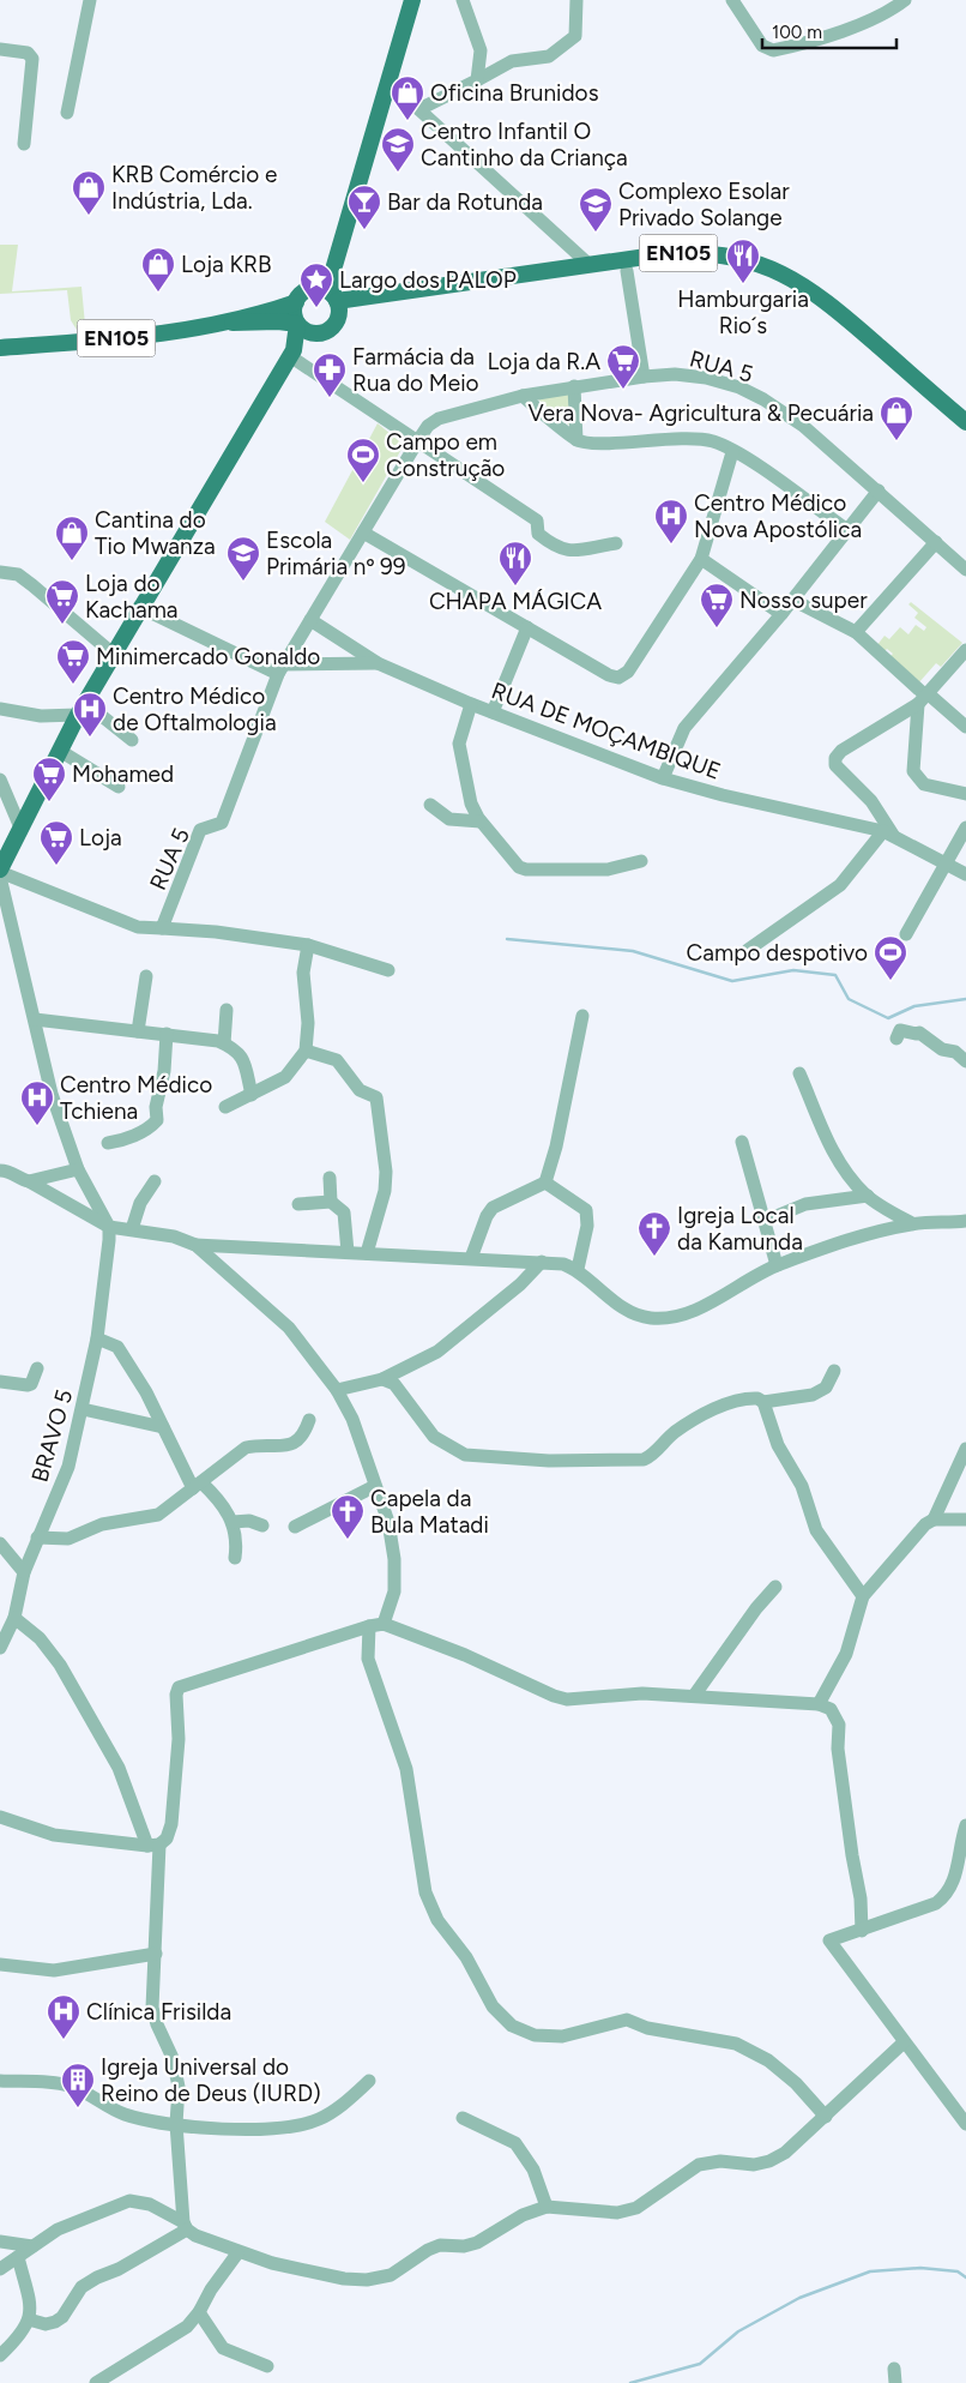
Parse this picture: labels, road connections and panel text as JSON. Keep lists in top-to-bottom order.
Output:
{
  "streets": {
    "main road": ["EN105"],
    "street": ["RUA 5", "RUA DE MOÇAMBIQUE", "BRAVO 5"]
  },
  "crossings": [
    ["RUA 5", "RUA DE MOÇAMBIQUE"]
  ],
  "places": {
    "shop": [
      "Oficina Brunidos",
      "KRB Comércio e Indústria, Lda.",
      "Loja KRB",
      "Vera Nova- Agricultura & Pecuária",
      "Cantina do Tio Mwanza"
    ],
    "school or university": ["Centro Infantil O Cantinho da Criança", "Complexo Esolar Privado Solange", "Escola Primária nº 99"],
    "bar": ["Bar da Rotunda"],
    "restaurant": ["Hamburgaria Rio´s", "CHAPA MÁGICA"],
    "place": ["Largo dos PALOP"],
    "supermarket": [
      "Loja da R.A",
      "Loja do Kachama",
      "Nosso super",
      "Minimercado Gonaldo",
      "Mohamed",
      "Loja"
    ],
    "pharmacy": ["Farmácia da Rua do Meio"],
    "sports": ["Campo em Construção", "Campo despotivo"],
    "hospital": [
      "Centro Médico Nova Apostólica",
      "Centro Médico de Oftalmologia",
      "Centro Médico Tchiena",
      "Clínica Frisilda"
    ],
    "church": ["Igreja Local da Kamunda", "Capela da Bula Matadi"],
    "building": ["Igreja Universal do Reino de Deus (IURD)"]
  },
  "scale_bar": "100 m"
}
